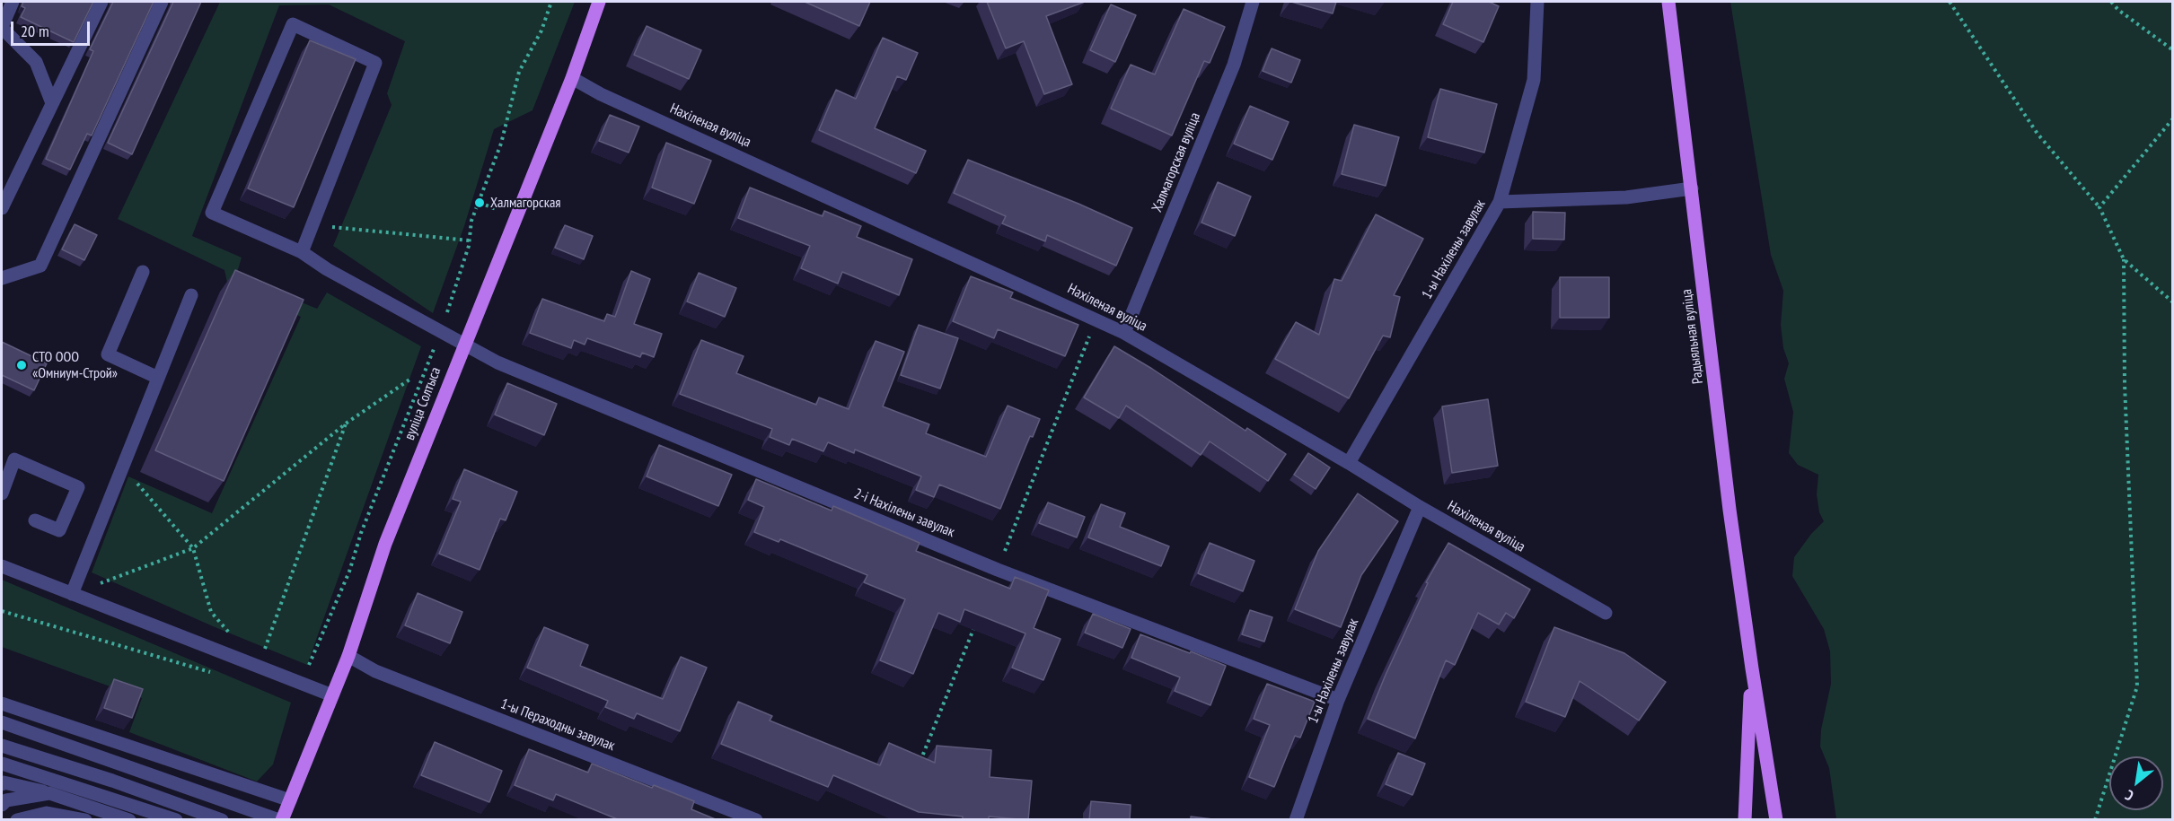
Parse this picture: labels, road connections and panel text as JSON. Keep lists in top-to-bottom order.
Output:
{
  "streets": {
    "main road": ["Радыяльная вуліца", "вуліца Солтыса"],
    "street": [
      "Нахіленая вуліца",
      "Халмагорская вуліца",
      "1-ы Нахілены завулак",
      "2-і Нахілены завулак",
      "1-ы Пераходны завулак"
    ]
  },
  "crossings": [
    ["Нахіленая вуліца", "Халмагорская вуліца"],
    ["Нахіленая вуліца", "1-ы Нахілены завулак"],
    ["Нахіленая вуліца", "вуліца Солтыса"],
    ["1-ы Нахілены завулак", "2-і Нахілены завулак"],
    ["вуліца Солтыса", "2-і Нахілены завулак"],
    ["вуліца Солтыса", "1-ы Пераходны завулак"]
  ],
  "places": ["Халмагорская", "СТО ООО «Омниум-Строй»"],
  "scale_bar": "20 m",
  "north": "bottom left"
}
